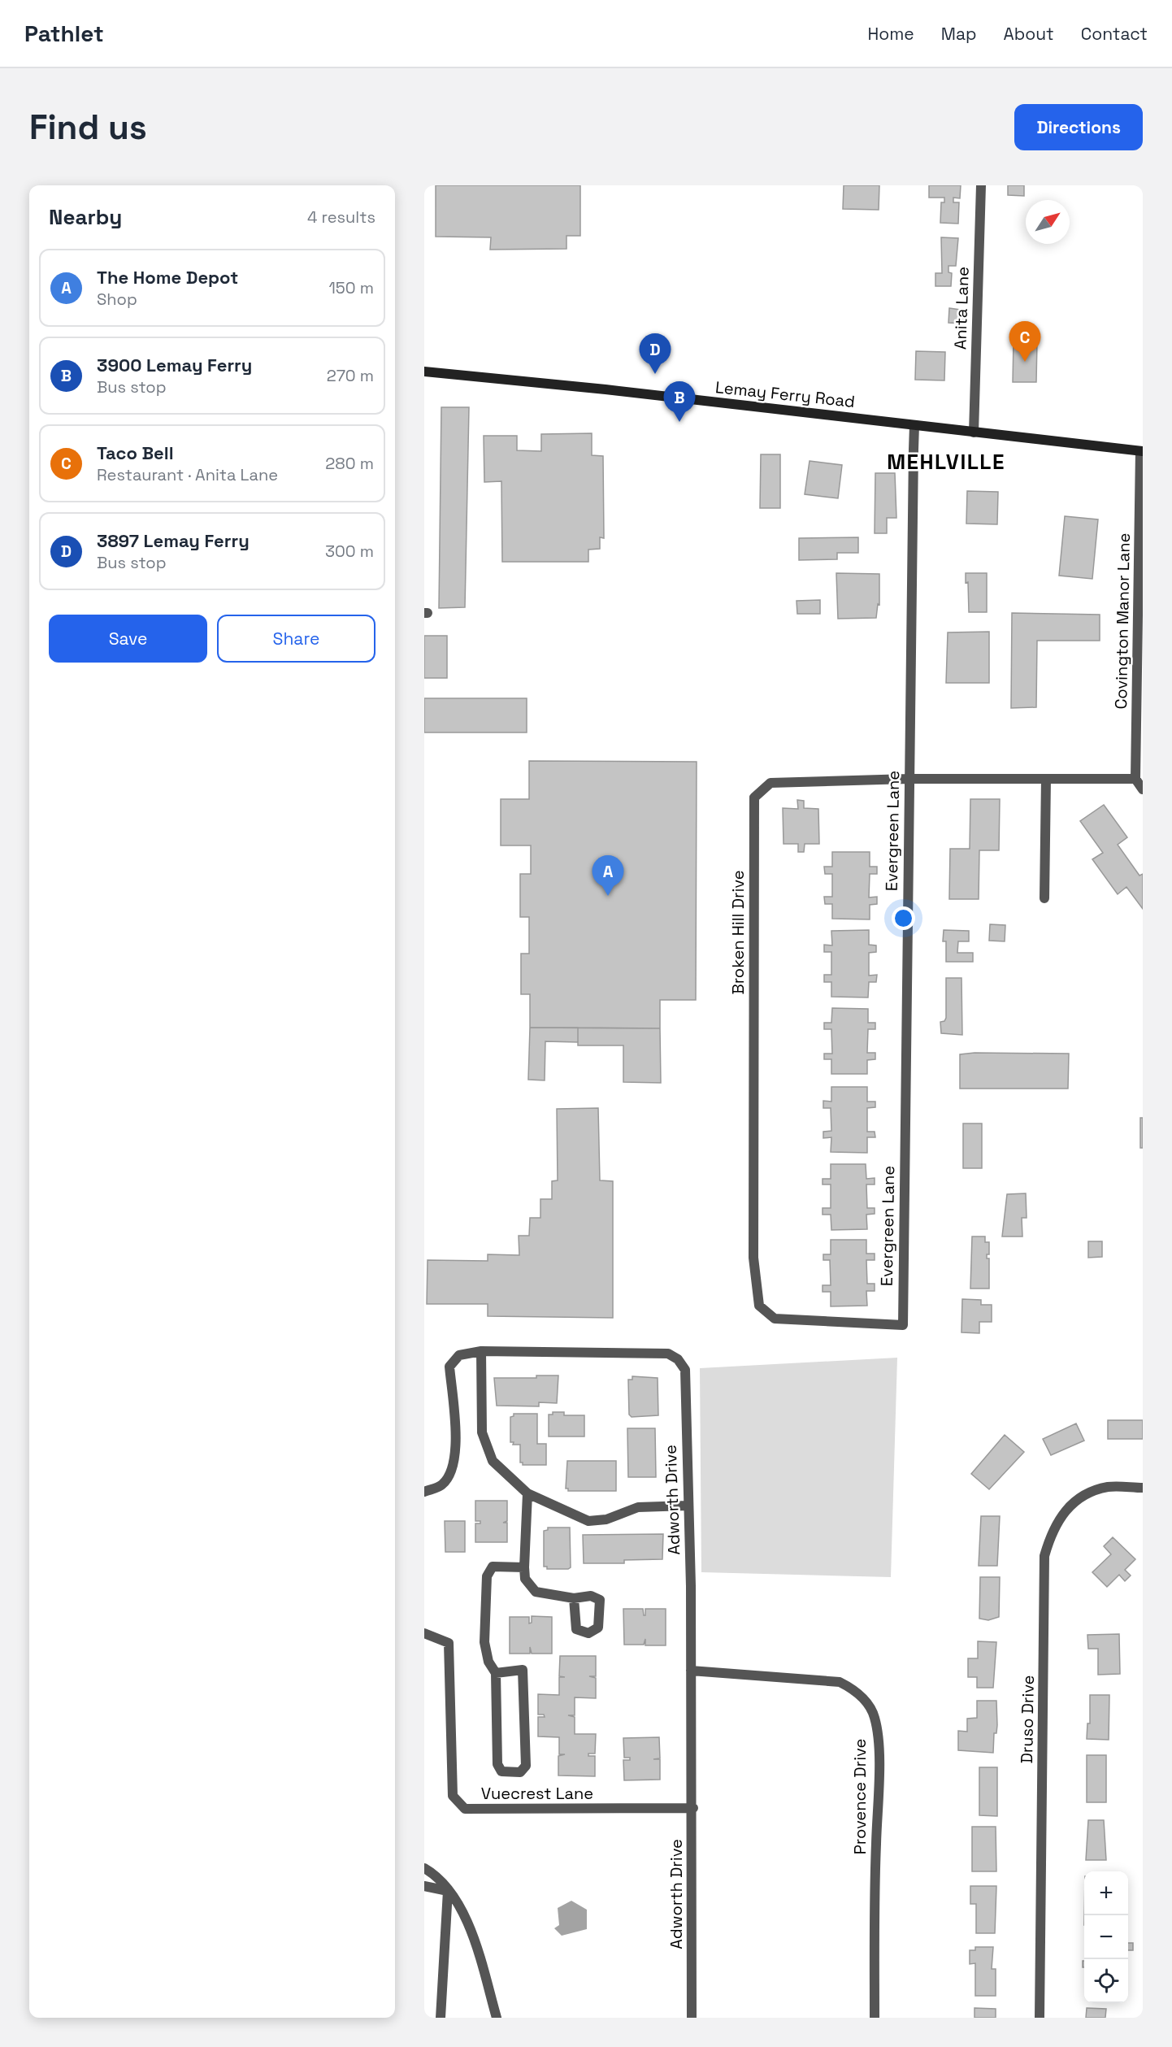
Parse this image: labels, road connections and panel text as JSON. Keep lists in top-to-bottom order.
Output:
{
  "streets": {
    "main road": ["Lemay Ferry Road"],
    "street": [
      "Anita Lane",
      "Covington Manor Lane",
      "Evergreen Lane",
      "Broken Hill Drive",
      "Adworth Drive",
      "Druso Drive",
      "Vuecrest Lane",
      "Provence Drive"
    ]
  },
  "crossings": [
    ["Anita Lane", "Lemay Ferry Road"],
    ["Lemay Ferry Road", "Covington Manor Lane"],
    ["Lemay Ferry Road", "Evergreen Lane"],
    ["Covington Manor Lane", "Broken Hill Drive"],
    ["Evergreen Lane", "Broken Hill Drive"],
    ["Adworth Drive", "Vuecrest Lane"],
    ["Adworth Drive", "Provence Drive"]
  ],
  "districts": ["MEHLVILLE"],
  "north": "top right",
  "page": {
    "header": "Pathlet",
    "nav": [
      "Home",
      "Map",
      "About",
      "Contact"
    ],
    "buttons": [
      "Directions",
      ["Save", "Share"]
    ],
    "title": "Find us",
    "heading": ["Nearby", "4 results"],
    "list": [
      {
        "mark": "A",
        "name": "The Home Depot",
        "note": "Shop",
        "value": "150 m"
      },
      {
        "mark": "B",
        "name": "3900 Lemay Ferry",
        "note": "Bus stop",
        "value": "270 m"
      },
      {
        "mark": "C",
        "name": "Taco Bell",
        "note": "Restaurant · Anita Lane",
        "value": "280 m"
      },
      {
        "mark": "D",
        "name": "3897 Lemay Ferry",
        "note": "Bus stop",
        "value": "300 m"
      }
    ],
    "pins": [
      "C",
      "D",
      "B",
      "A"
    ],
    "map_buttons": ["+", "−"]
  }
}
